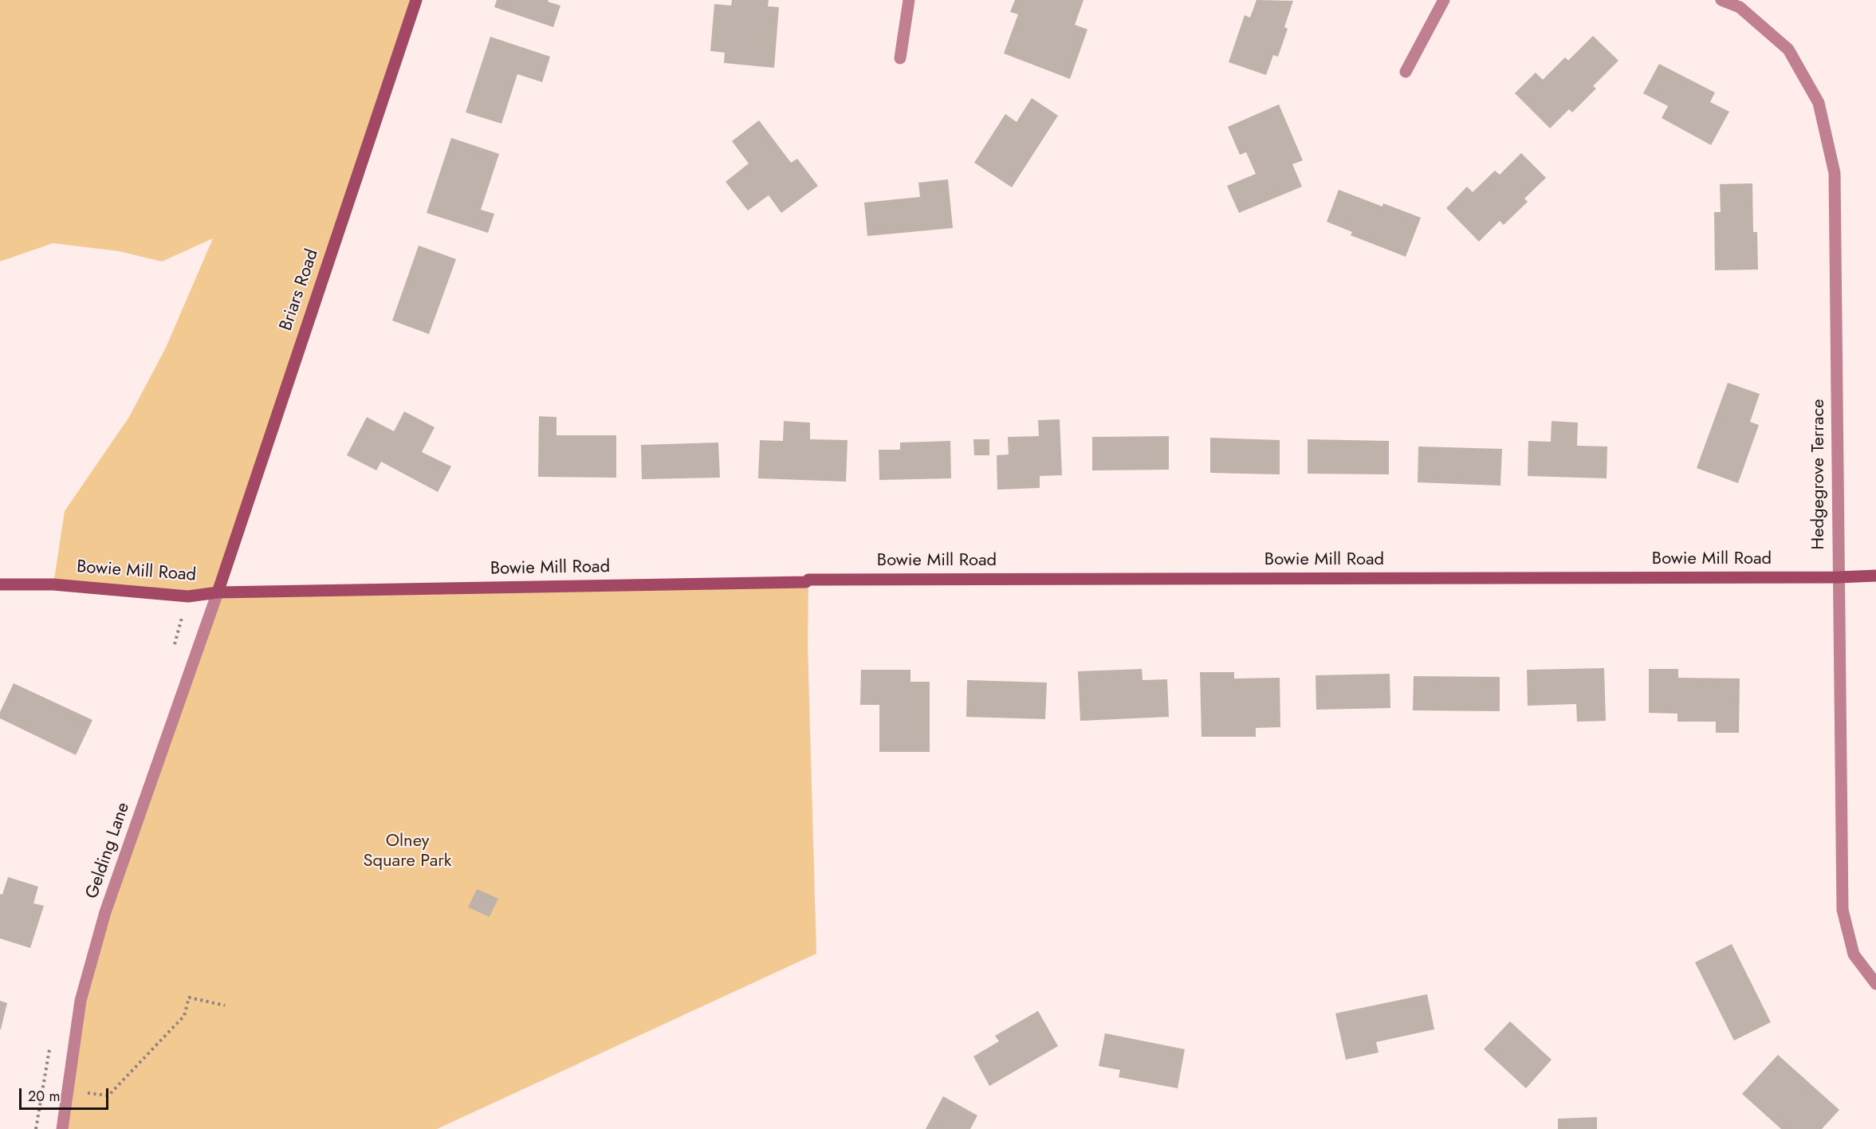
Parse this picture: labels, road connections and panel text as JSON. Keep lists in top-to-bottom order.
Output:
{
  "streets": {
    "street": [
      "Briars Road",
      "Hedgegrove Terrace",
      "Bowie Mill Road",
      "Gelding Lane"
    ]
  },
  "crossings": [
    ["Briars Road", "Bowie Mill Road"],
    ["Briars Road", "Gelding Lane"],
    ["Hedgegrove Terrace", "Bowie Mill Road"],
    ["Bowie Mill Road", "Gelding Lane"]
  ],
  "parks": ["Olney Square Park"],
  "scale_bar": "20 m"
}
